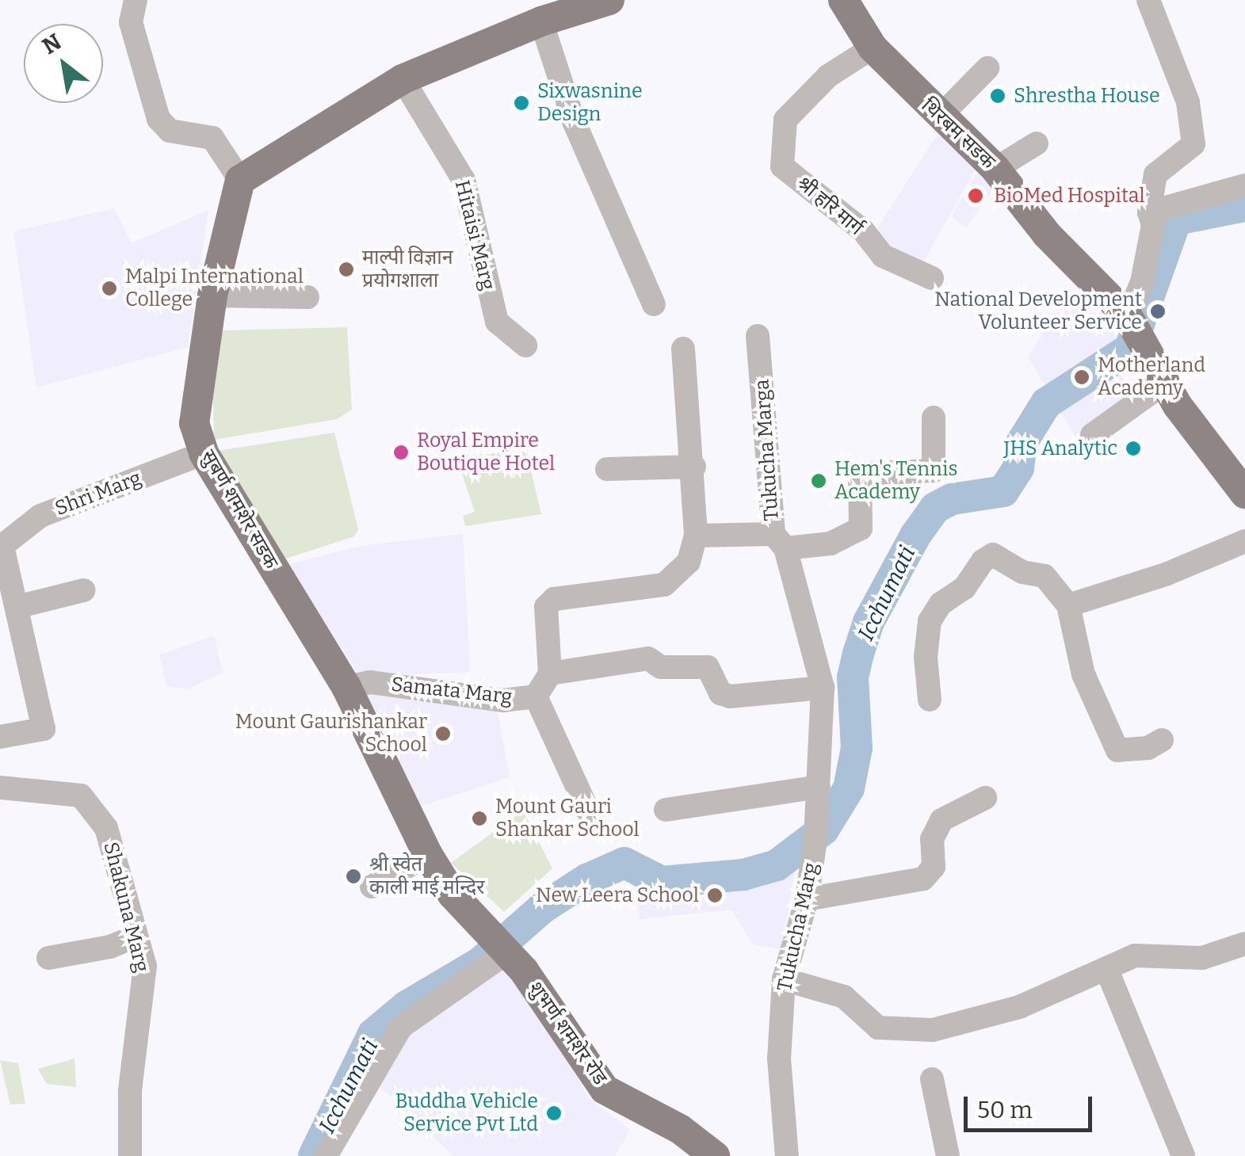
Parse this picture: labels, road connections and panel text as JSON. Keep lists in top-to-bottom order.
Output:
{
  "streets": {
    "main road": ["थिरबम सडक", "सुबर्ण शमशेर सडक", "शुभर्ण शमशेर रोड"],
    "street": [
      "श्री हरि मार्ग",
      "Hitaisi Marg",
      "Tukucha Marga",
      "Shri Marg",
      "Samata Marg",
      "Shakuna Marg",
      "Tukucha Marg"
    ]
  },
  "crossings": [
    ["थिरबम सडक", "श्री हरि मार्ग"],
    ["Tukucha Marga", "Tukucha Marg"],
    ["Shri Marg", "सुबर्ण शमशेर सडक"],
    ["सुबर्ण शमशेर सडक", "Samata Marg"],
    ["सुबर्ण शमशेर सडक", "शुभर्ण शमशेर रोड"]
  ],
  "water": ["Icchumati"],
  "places": [
    "Shrestha House",
    "Sixwasnine Design",
    "BioMed Hospital",
    "माल्पी विज्ञान प्रयोगशाला",
    "Malpi International College",
    "National Development Volunteer Service",
    "Motherland Academy",
    "JHS Analytic",
    "Royal Empire Boutique Hotel",
    "Hem's Tennis Academy",
    "Mount Gaurishankar School",
    "Mount Gauri Shankar School",
    "श्री स्वेत काली माई मन्दिर",
    "New Leera School",
    "Buddha Vehicle Service Pvt Ltd"
  ],
  "scale_bar": "50 m",
  "north": "top left"
}
